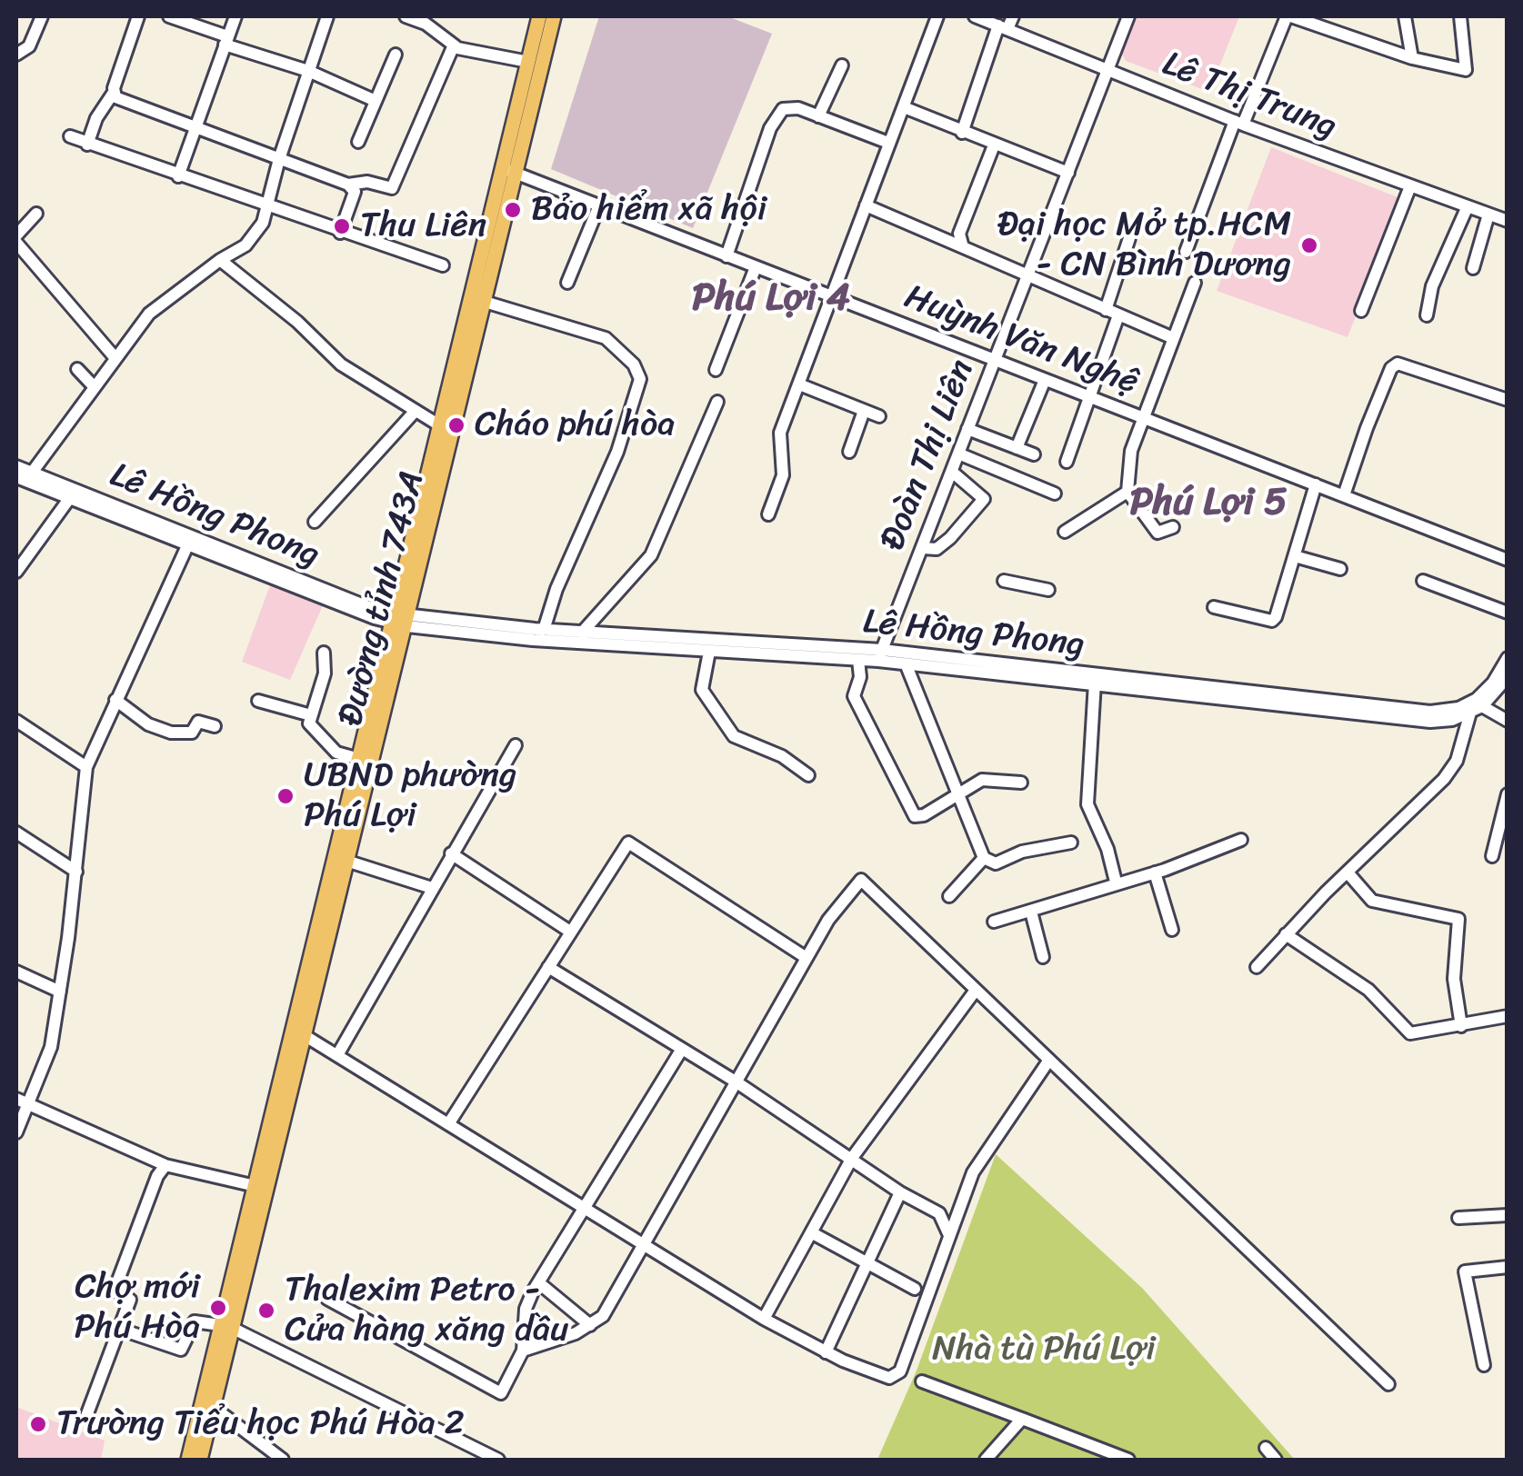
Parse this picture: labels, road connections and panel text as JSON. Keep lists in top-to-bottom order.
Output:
{
  "streets": {
    "main road": ["Đường tỉnh 743A"],
    "street": [
      "Lê Thị Trung",
      "Huỳnh Văn Nghệ",
      "Đoàn Thị Liên",
      "Lê Hồng Phong"
    ]
  },
  "crossings": [
    ["Lê Thị Trung", "Đoàn Thị Liên"],
    ["Huỳnh Văn Nghệ", "Đoàn Thị Liên"],
    ["Huỳnh Văn Nghệ", "Đường tỉnh 743A"],
    ["Đoàn Thị Liên", "Lê Hồng Phong"],
    ["Lê Hồng Phong", "Đường tỉnh 743A"]
  ],
  "districts": ["Phú Lợi 4", "Phú Lợi 5"],
  "parks": ["Nhà tù Phú Lợi"],
  "places": [
    "Bảo hiểm xã hội",
    "Thu Liên",
    "Đại học Mở tp.HCM - CN Bình Dương",
    "Cháo phú hòa",
    "UBND phường Phú Lợi",
    "Chợ mới Phú Hòa",
    "Thalexim Petro - Cửa hàng xăng dầu",
    "Trường Tiểu học Phú Hòa 2"
  ]
}
